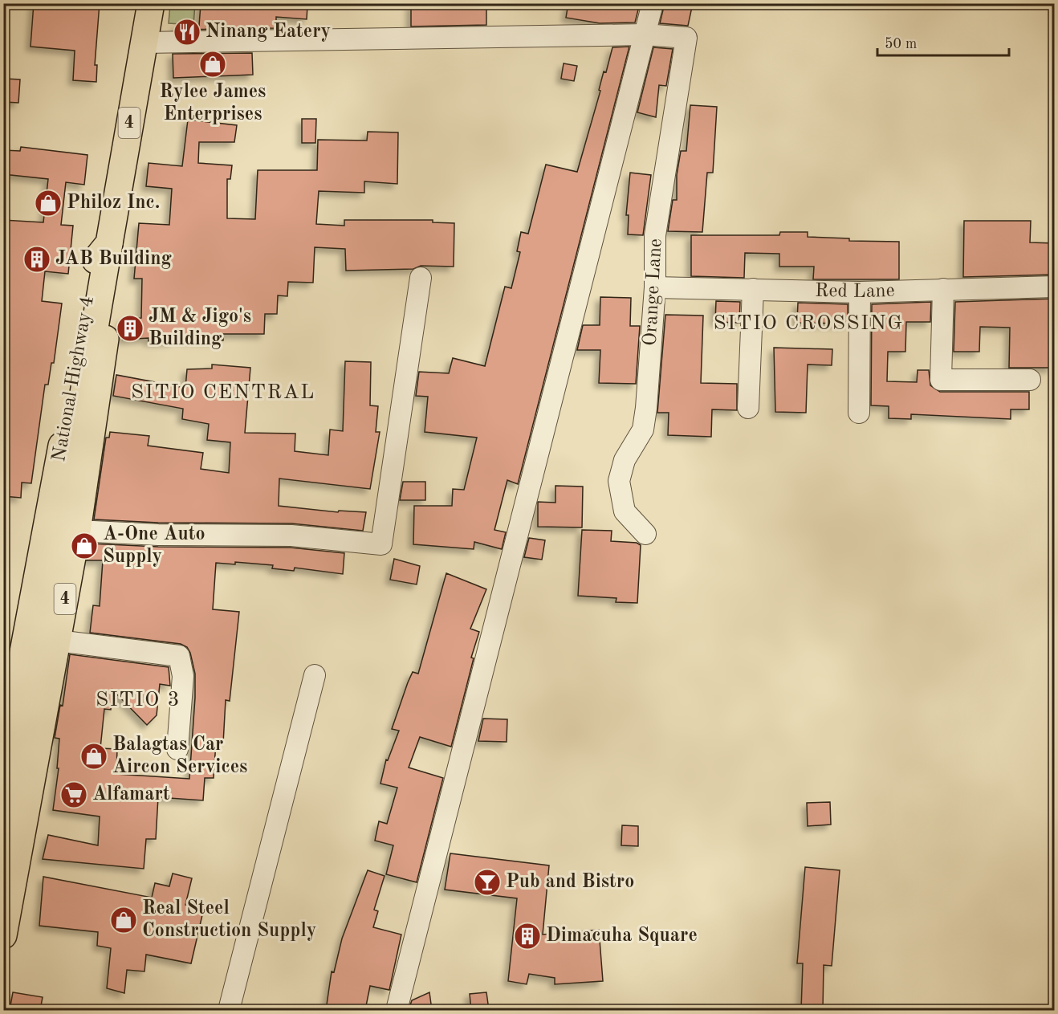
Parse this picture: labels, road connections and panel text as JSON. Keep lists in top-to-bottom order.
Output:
{
  "streets": {
    "main road": ["4", "National Highway 4"],
    "street": ["Red Lane", "Orange Lane"]
  },
  "crossings": [
    ["Red Lane", "Orange Lane"]
  ],
  "districts": ["SITIO CROSSING", "SITIO CENTRAL", "SITIO 3"],
  "places": {
    "restaurant": ["Ninang Eatery"],
    "shop": [
      "Rylee James Enterprises",
      "Philoz Inc.",
      "A-One Auto Supply",
      "Balagtas Car Aircon Services",
      "Real Steel Construction Supply"
    ],
    "building": ["JAB Building", "JM & Jigo's Building", "Dimacuha Square"],
    "supermarket": ["Alfamart"],
    "bar": ["Pub and Bistro"]
  },
  "scale_bar": "50 m"
}
